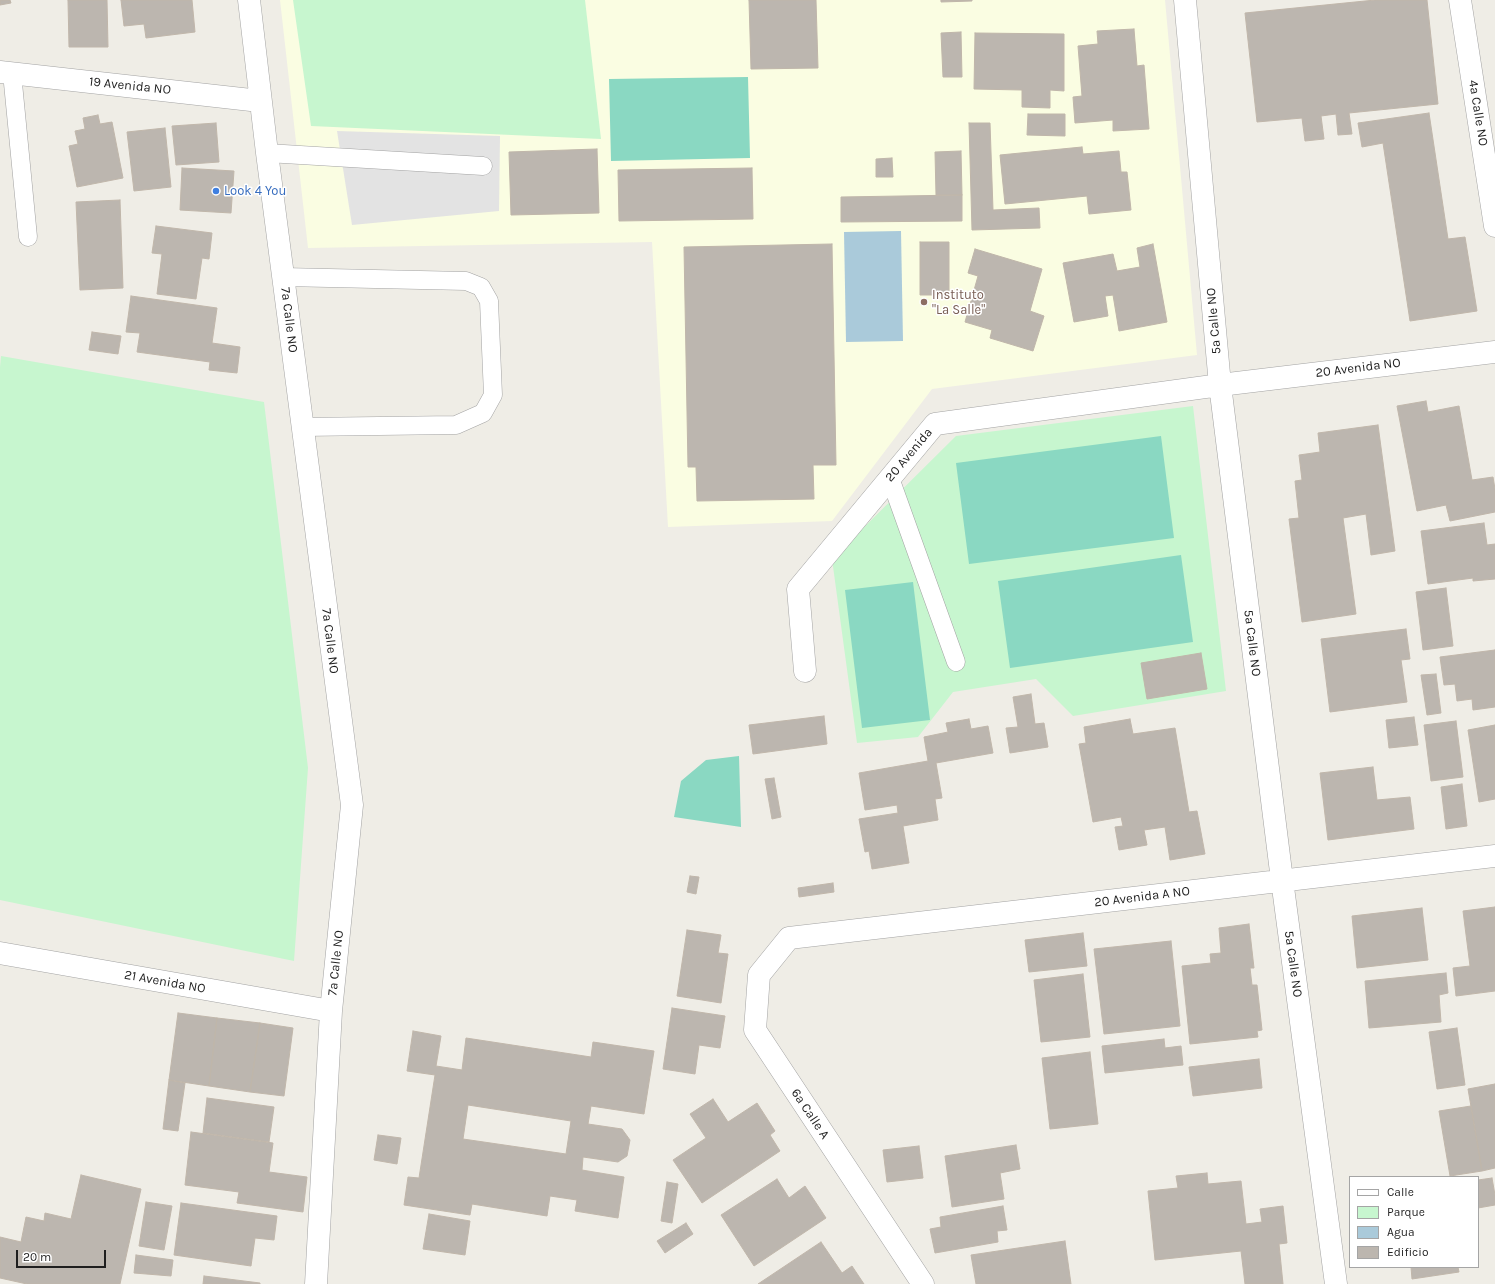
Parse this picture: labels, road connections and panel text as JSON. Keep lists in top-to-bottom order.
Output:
{
  "streets": {
    "street": [
      "19 Avenida NO",
      "4a Calle NO",
      "7a Calle NO",
      "5a Calle NO",
      "20 Avenida NO",
      "20 Avenida",
      "20 Avenida A NO",
      "21 Avenida NO",
      "6a Calle A"
    ]
  },
  "crossings": [
    ["19 Avenida NO", "7a Calle NO"],
    ["7a Calle NO", "21 Avenida NO"],
    ["5a Calle NO", "20 Avenida NO"],
    ["5a Calle NO", "20 Avenida"],
    ["5a Calle NO", "20 Avenida A NO"],
    ["20 Avenida NO", "20 Avenida"],
    ["20 Avenida A NO", "6a Calle A"]
  ],
  "places": ["Look 4 You", "Instituto \"La Salle\""],
  "legend": [
    "Calle",
    "Parque",
    "Agua",
    "Edificio"
  ],
  "scale_bar": "20 m"
}
